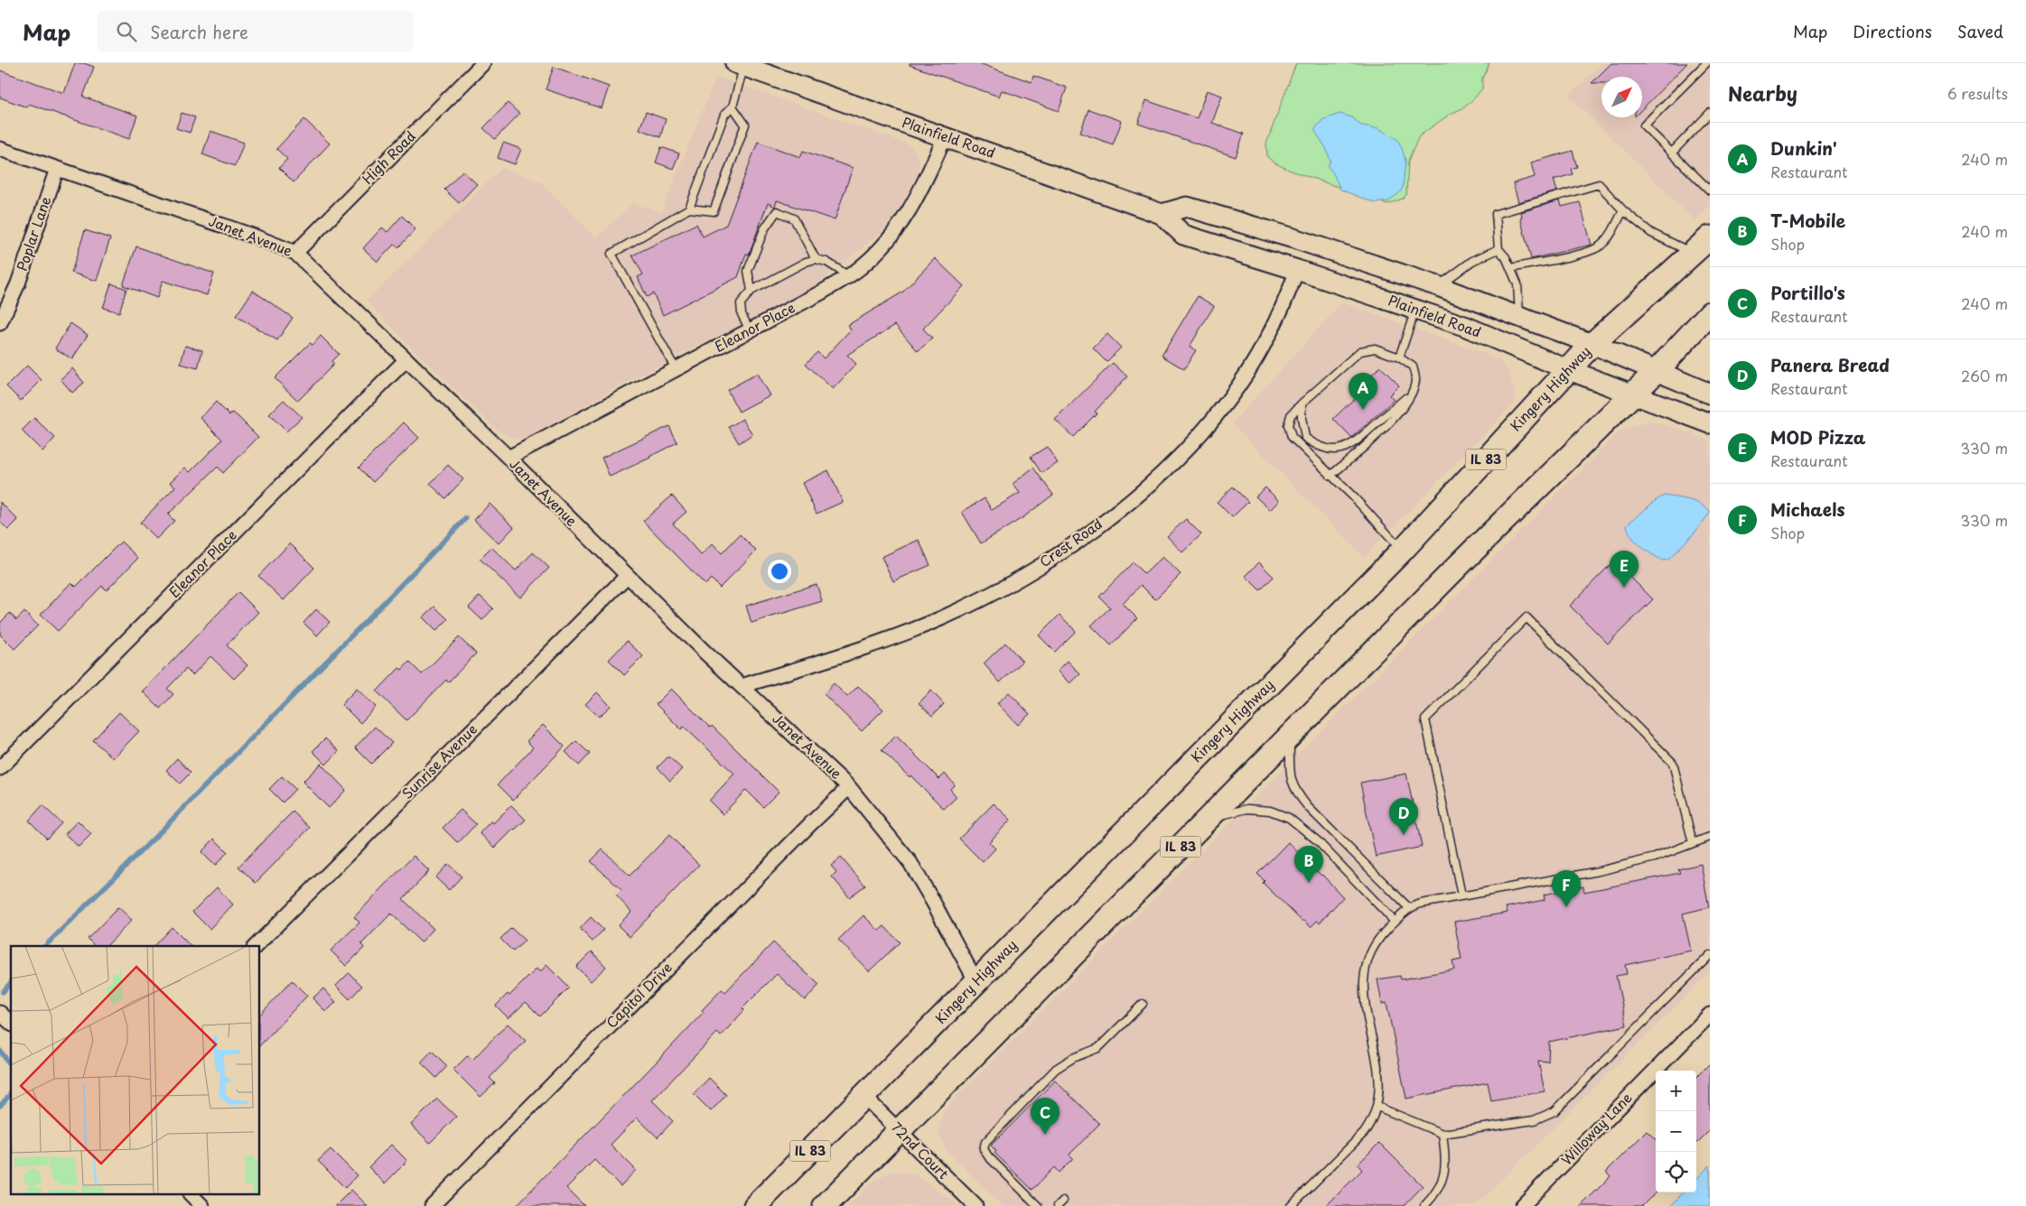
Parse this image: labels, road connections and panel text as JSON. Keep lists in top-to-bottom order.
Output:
{
  "streets": {
    "highway": ["Kingery Highway", "IL 83"],
    "main road": ["Plainfield Road"],
    "street": [
      "High Road",
      "Poplar Lane",
      "Janet Avenue",
      "Eleanor Place",
      "Crest Road",
      "Sunrise Avenue",
      "Capitol Drive",
      "Willoway Lane",
      "72nd Court"
    ]
  },
  "crossings": [
    ["Plainfield Road", "Eleanor Place"],
    ["Plainfield Road", "Kingery Highway"],
    ["Plainfield Road", "IL 83"],
    ["Plainfield Road", "Crest Road"],
    ["High Road", "Janet Avenue"],
    ["Poplar Lane", "Janet Avenue"],
    ["Janet Avenue", "Eleanor Place"],
    ["Janet Avenue", "Kingery Highway"],
    ["Janet Avenue", "Crest Road"],
    ["Janet Avenue", "Sunrise Avenue"],
    ["Janet Avenue", "Capitol Drive"],
    ["Kingery Highway", "72nd Court"],
    ["IL 83", "72nd Court"]
  ],
  "north": "top right",
  "page": {
    "header": "Map",
    "search": "Search here",
    "nav": ["Map", "Directions", "Saved"],
    "heading": ["Nearby", "6 results"],
    "list": [
      {
        "mark": "A",
        "name": "Dunkin'",
        "note": "Restaurant",
        "value": "240 m"
      },
      {
        "mark": "B",
        "name": "T-Mobile",
        "note": "Shop",
        "value": "240 m"
      },
      {
        "mark": "C",
        "name": "Portillo's",
        "note": "Restaurant",
        "value": "240 m"
      },
      {
        "mark": "D",
        "name": "Panera Bread",
        "note": "Restaurant",
        "value": "260 m"
      },
      {
        "mark": "E",
        "name": "MOD Pizza",
        "note": "Restaurant",
        "value": "330 m"
      },
      {
        "mark": "F",
        "name": "Michaels",
        "note": "Shop",
        "value": "330 m"
      }
    ],
    "pins": [
      "A",
      "E",
      "D",
      "B",
      "F",
      "C"
    ],
    "map_buttons": ["+", "−"]
  }
}
